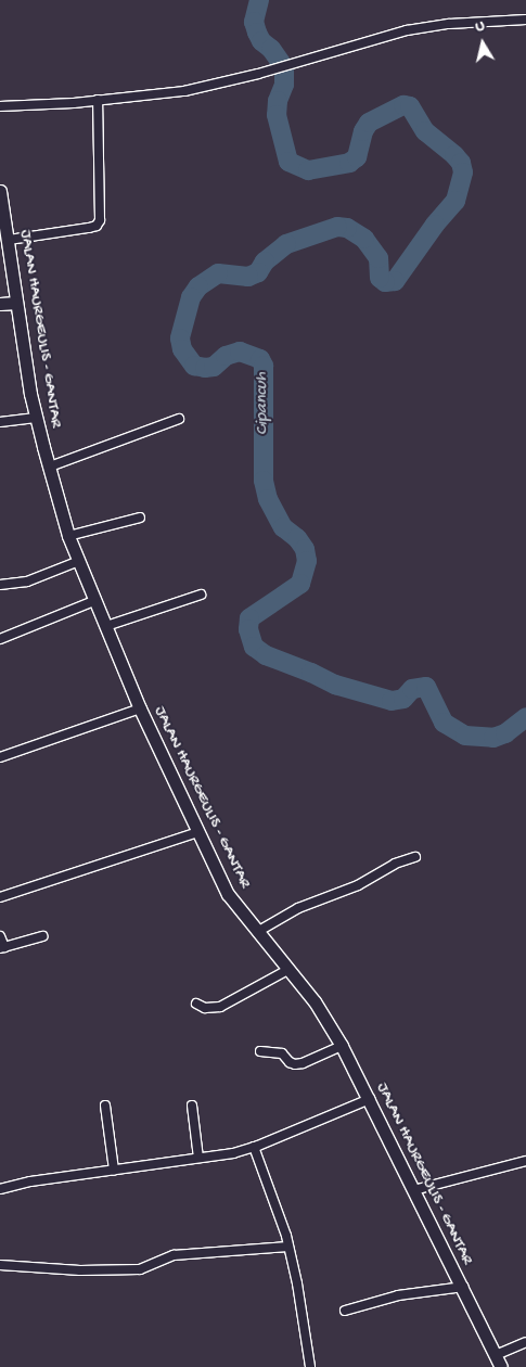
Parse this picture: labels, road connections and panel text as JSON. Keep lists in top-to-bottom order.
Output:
{
  "streets": {
    "street": ["JALAN HAURGEULIS - GANTAR"]
  },
  "water": ["Cipancuh"],
  "north": "top"
}
